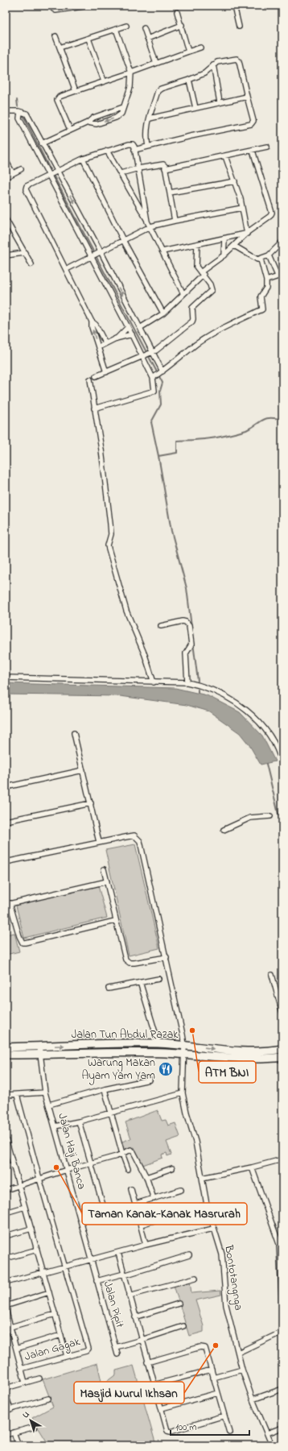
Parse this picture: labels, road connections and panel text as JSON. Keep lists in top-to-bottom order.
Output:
{
  "streets": {
    "main road": ["Jalan Tun Abdul Razak"],
    "street": [
      "Jalan Haji Banca",
      "Bontotangnga",
      "Jalan Pipit",
      "Jalan Gagak"
    ]
  },
  "crossings": [
    ["Jalan Tun Abdul Razak", "Jalan Haji Banca"],
    ["Jalan Tun Abdul Razak", "Bontotangnga"],
    ["Jalan Haji Banca", "Jalan Pipit"]
  ],
  "places": {
    "other": ["ATM BNI", "Taman Kanak-Kanak Masrurah", "Masjid Nurul Ikhsan"],
    "restaurant": ["Warung Makan Ayam Yam Yam"]
  },
  "scale_bar": "100 m",
  "north": "top left"
}
